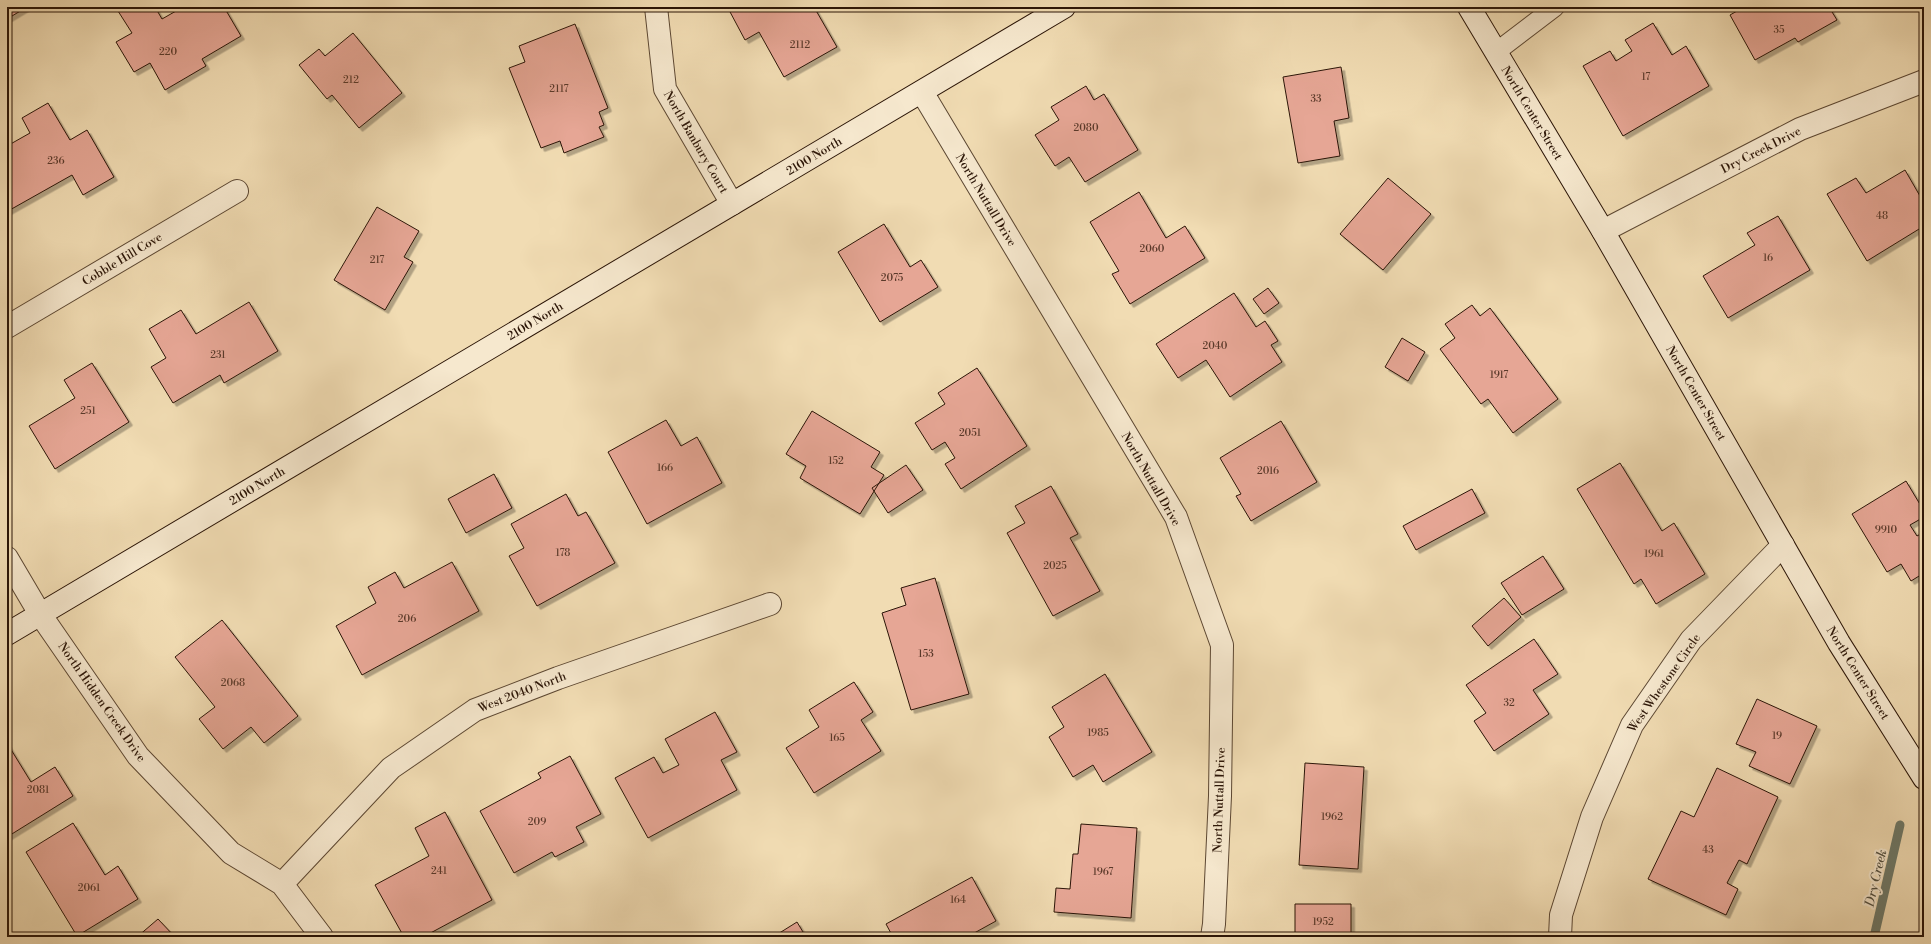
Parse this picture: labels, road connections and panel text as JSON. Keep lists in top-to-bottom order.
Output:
{
  "streets": {
    "street": [
      "North Center Street",
      "North Banbury Court",
      "Dry Creek Drive",
      "2100 North",
      "North Nuttall Drive",
      "Cobble Hill Cove",
      "West Whestone Circle",
      "West 2040 North",
      "North Hidden Creek Drive"
    ]
  },
  "crossings": [
    ["North Center Street", "Dry Creek Drive"],
    ["North Center Street", "West Whestone Circle"],
    ["North Banbury Court", "2100 North"],
    ["2100 North", "North Nuttall Drive"],
    ["2100 North", "North Hidden Creek Drive"],
    ["West 2040 North", "North Hidden Creek Drive"]
  ],
  "water": ["Dry Creek"],
  "house_numbers": [
    "35",
    "2112",
    "220",
    "17",
    "212",
    "2117",
    "33",
    "2080",
    "236",
    "48",
    "2060",
    "16",
    "217",
    "2075",
    "2040",
    "231",
    "1917",
    "251",
    "2051",
    "152",
    "166",
    "2016",
    "9910",
    "178",
    "1961",
    "2025",
    "206",
    "153",
    "2068",
    "32",
    "1985",
    "19",
    "165",
    "2081",
    "1962",
    "209",
    "43",
    "241",
    "1967",
    "2061",
    "164",
    "1952"
  ]
}
